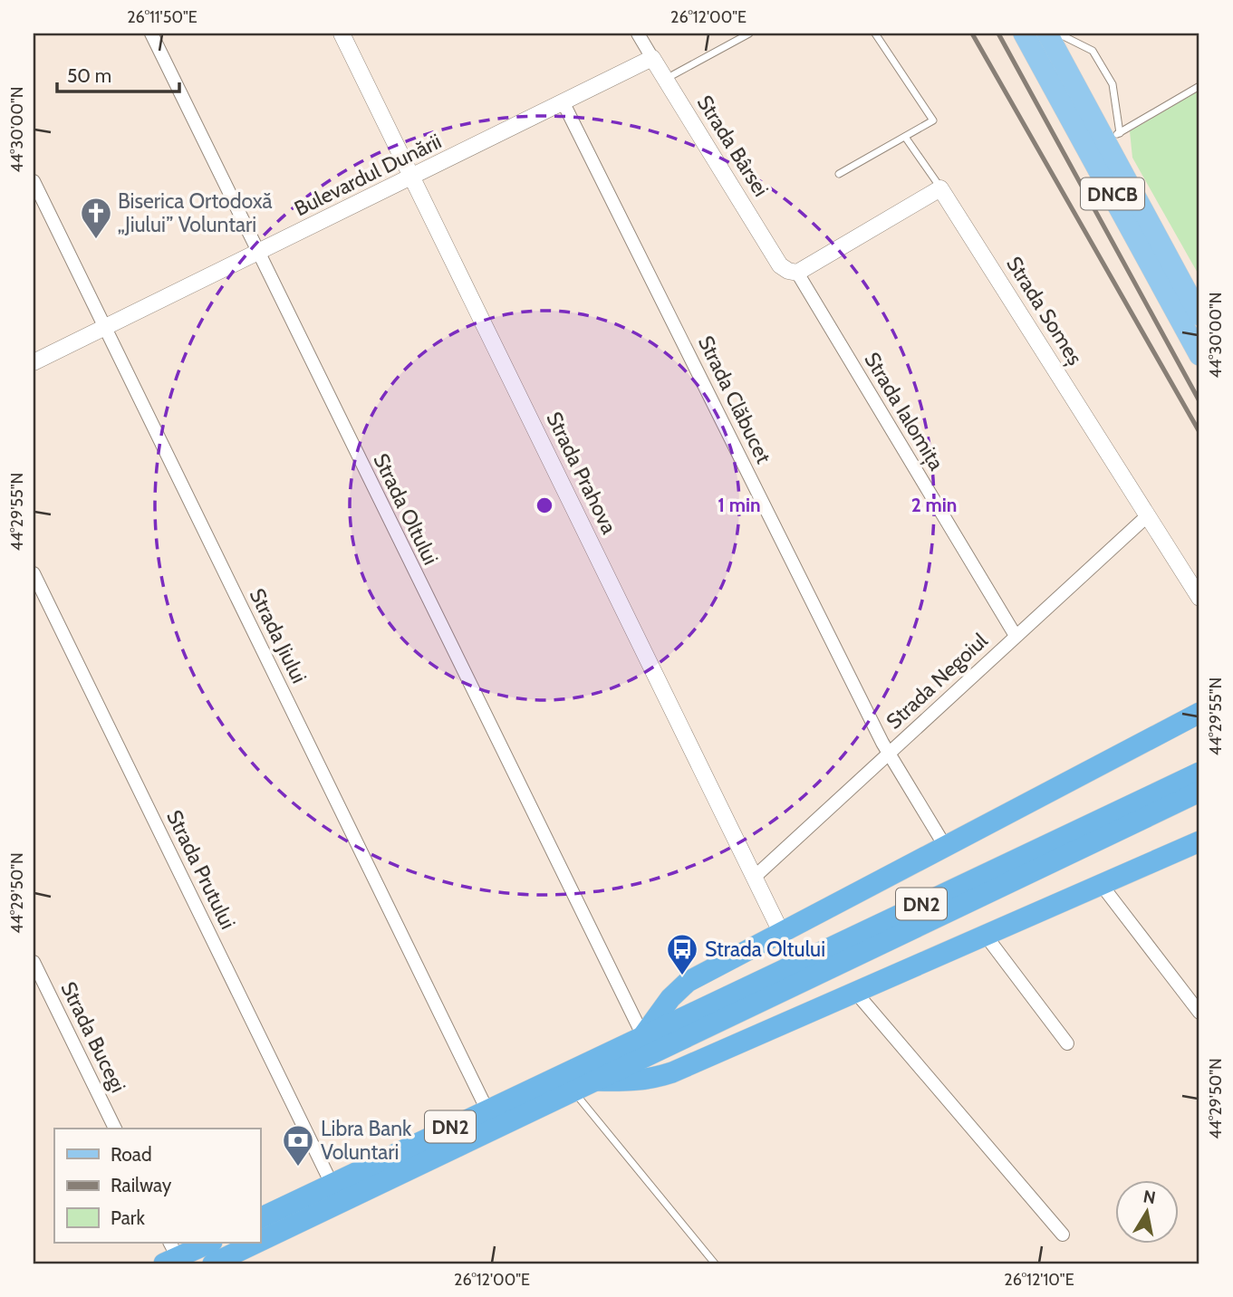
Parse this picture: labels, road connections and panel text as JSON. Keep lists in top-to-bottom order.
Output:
{
  "streets": {
    "highway": ["DN2"],
    "main road": ["DNCB"],
    "street": [
      "Strada Bârsei",
      "Bulevardul Dunării",
      "Strada Someș",
      "Strada Clăbucet",
      "Strada Ialomița",
      "Strada Prahova",
      "Strada Oltului",
      "Strada Jiului",
      "Strada Negoiul",
      "Strada Prutului",
      "Strada Bucegi"
    ]
  },
  "crossings": [
    ["Strada Bârsei", "Bulevardul Dunării"],
    ["Strada Bârsei", "Strada Ialomița"],
    ["Bulevardul Dunării", "Strada Clăbucet"],
    ["Bulevardul Dunării", "Strada Prahova"],
    ["Bulevardul Dunării", "Strada Oltului"],
    ["Bulevardul Dunării", "Strada Jiului"],
    ["Strada Someș", "Strada Negoiul"],
    ["Strada Clăbucet", "Strada Negoiul"],
    ["Strada Ialomița", "Strada Negoiul"],
    ["Strada Prahova", "Strada Negoiul"],
    ["Strada Oltului", "DN2"],
    ["Strada Jiului", "DN2"],
    ["Strada Prutului", "DN2"]
  ],
  "places": {
    "church": ["Biserica Ortodoxă „Jiului” Voluntari"],
    "bus stop": ["Strada Oltului"],
    "bank": ["Libra Bank Voluntari"]
  },
  "legend": ["Road", "Railway", "Park"],
  "scale_bar": "50 m",
  "north": "top",
  "coordinates": [
    "26°11'50\"E",
    "26°12'00\"E",
    "44°30'00\"N",
    "44°29'55\"N",
    "44°29'50\"N",
    "26°12'10\"E"
  ],
  "rings": ["1 min", "2 min"]
}
